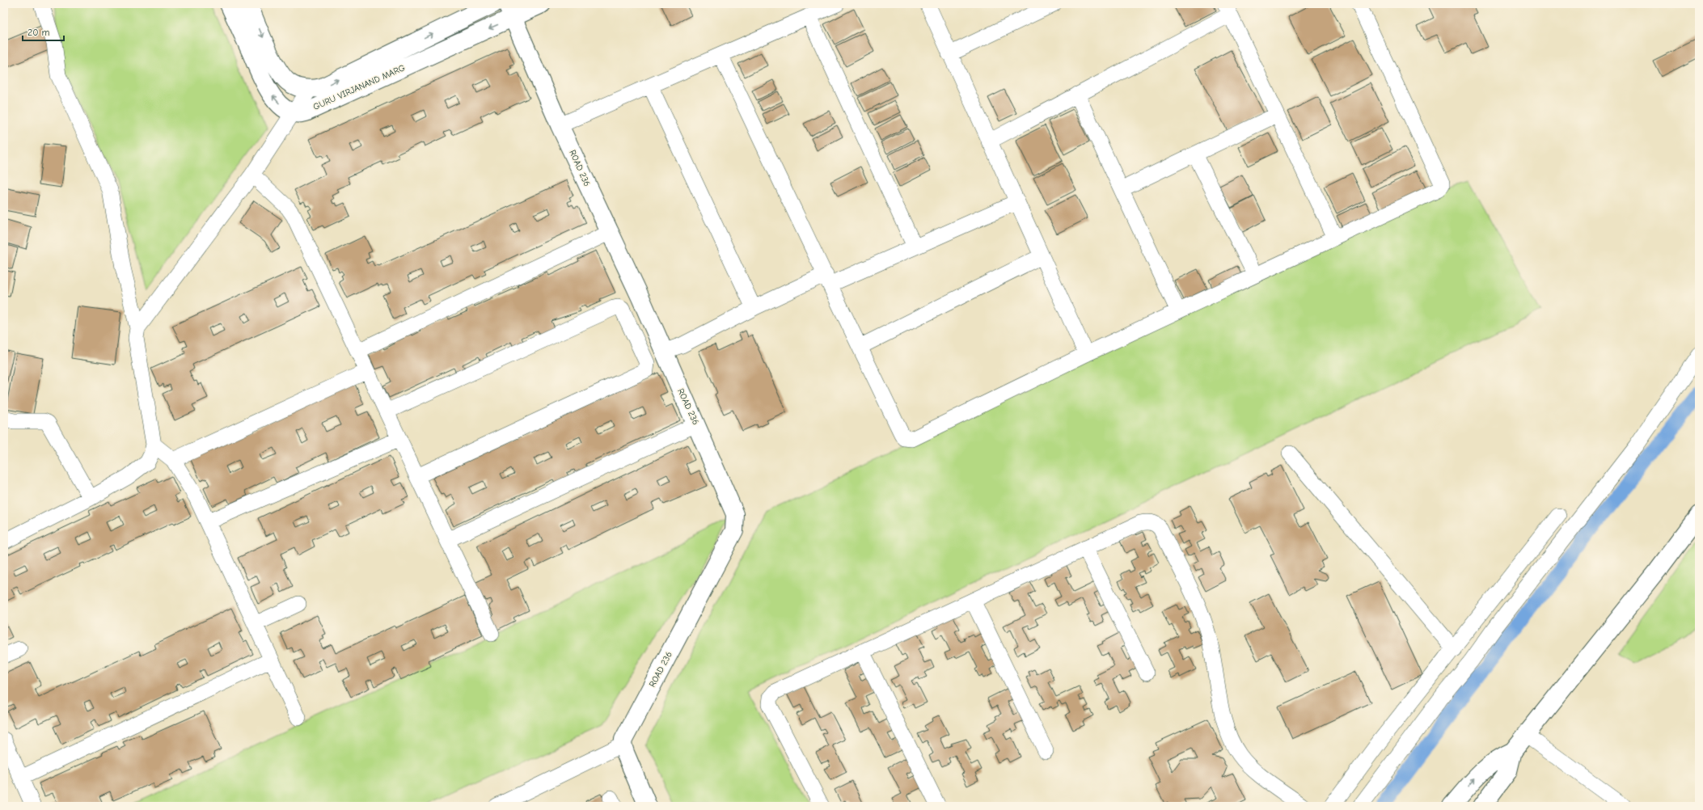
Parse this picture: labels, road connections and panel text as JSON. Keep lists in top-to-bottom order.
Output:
{
  "streets": {
    "street": ["GURU VIRJANAND MARG", "ROAD 236"]
  },
  "crossings": [
    ["GURU VIRJANAND MARG", "ROAD 236"]
  ],
  "scale_bar": "20 m"
}
